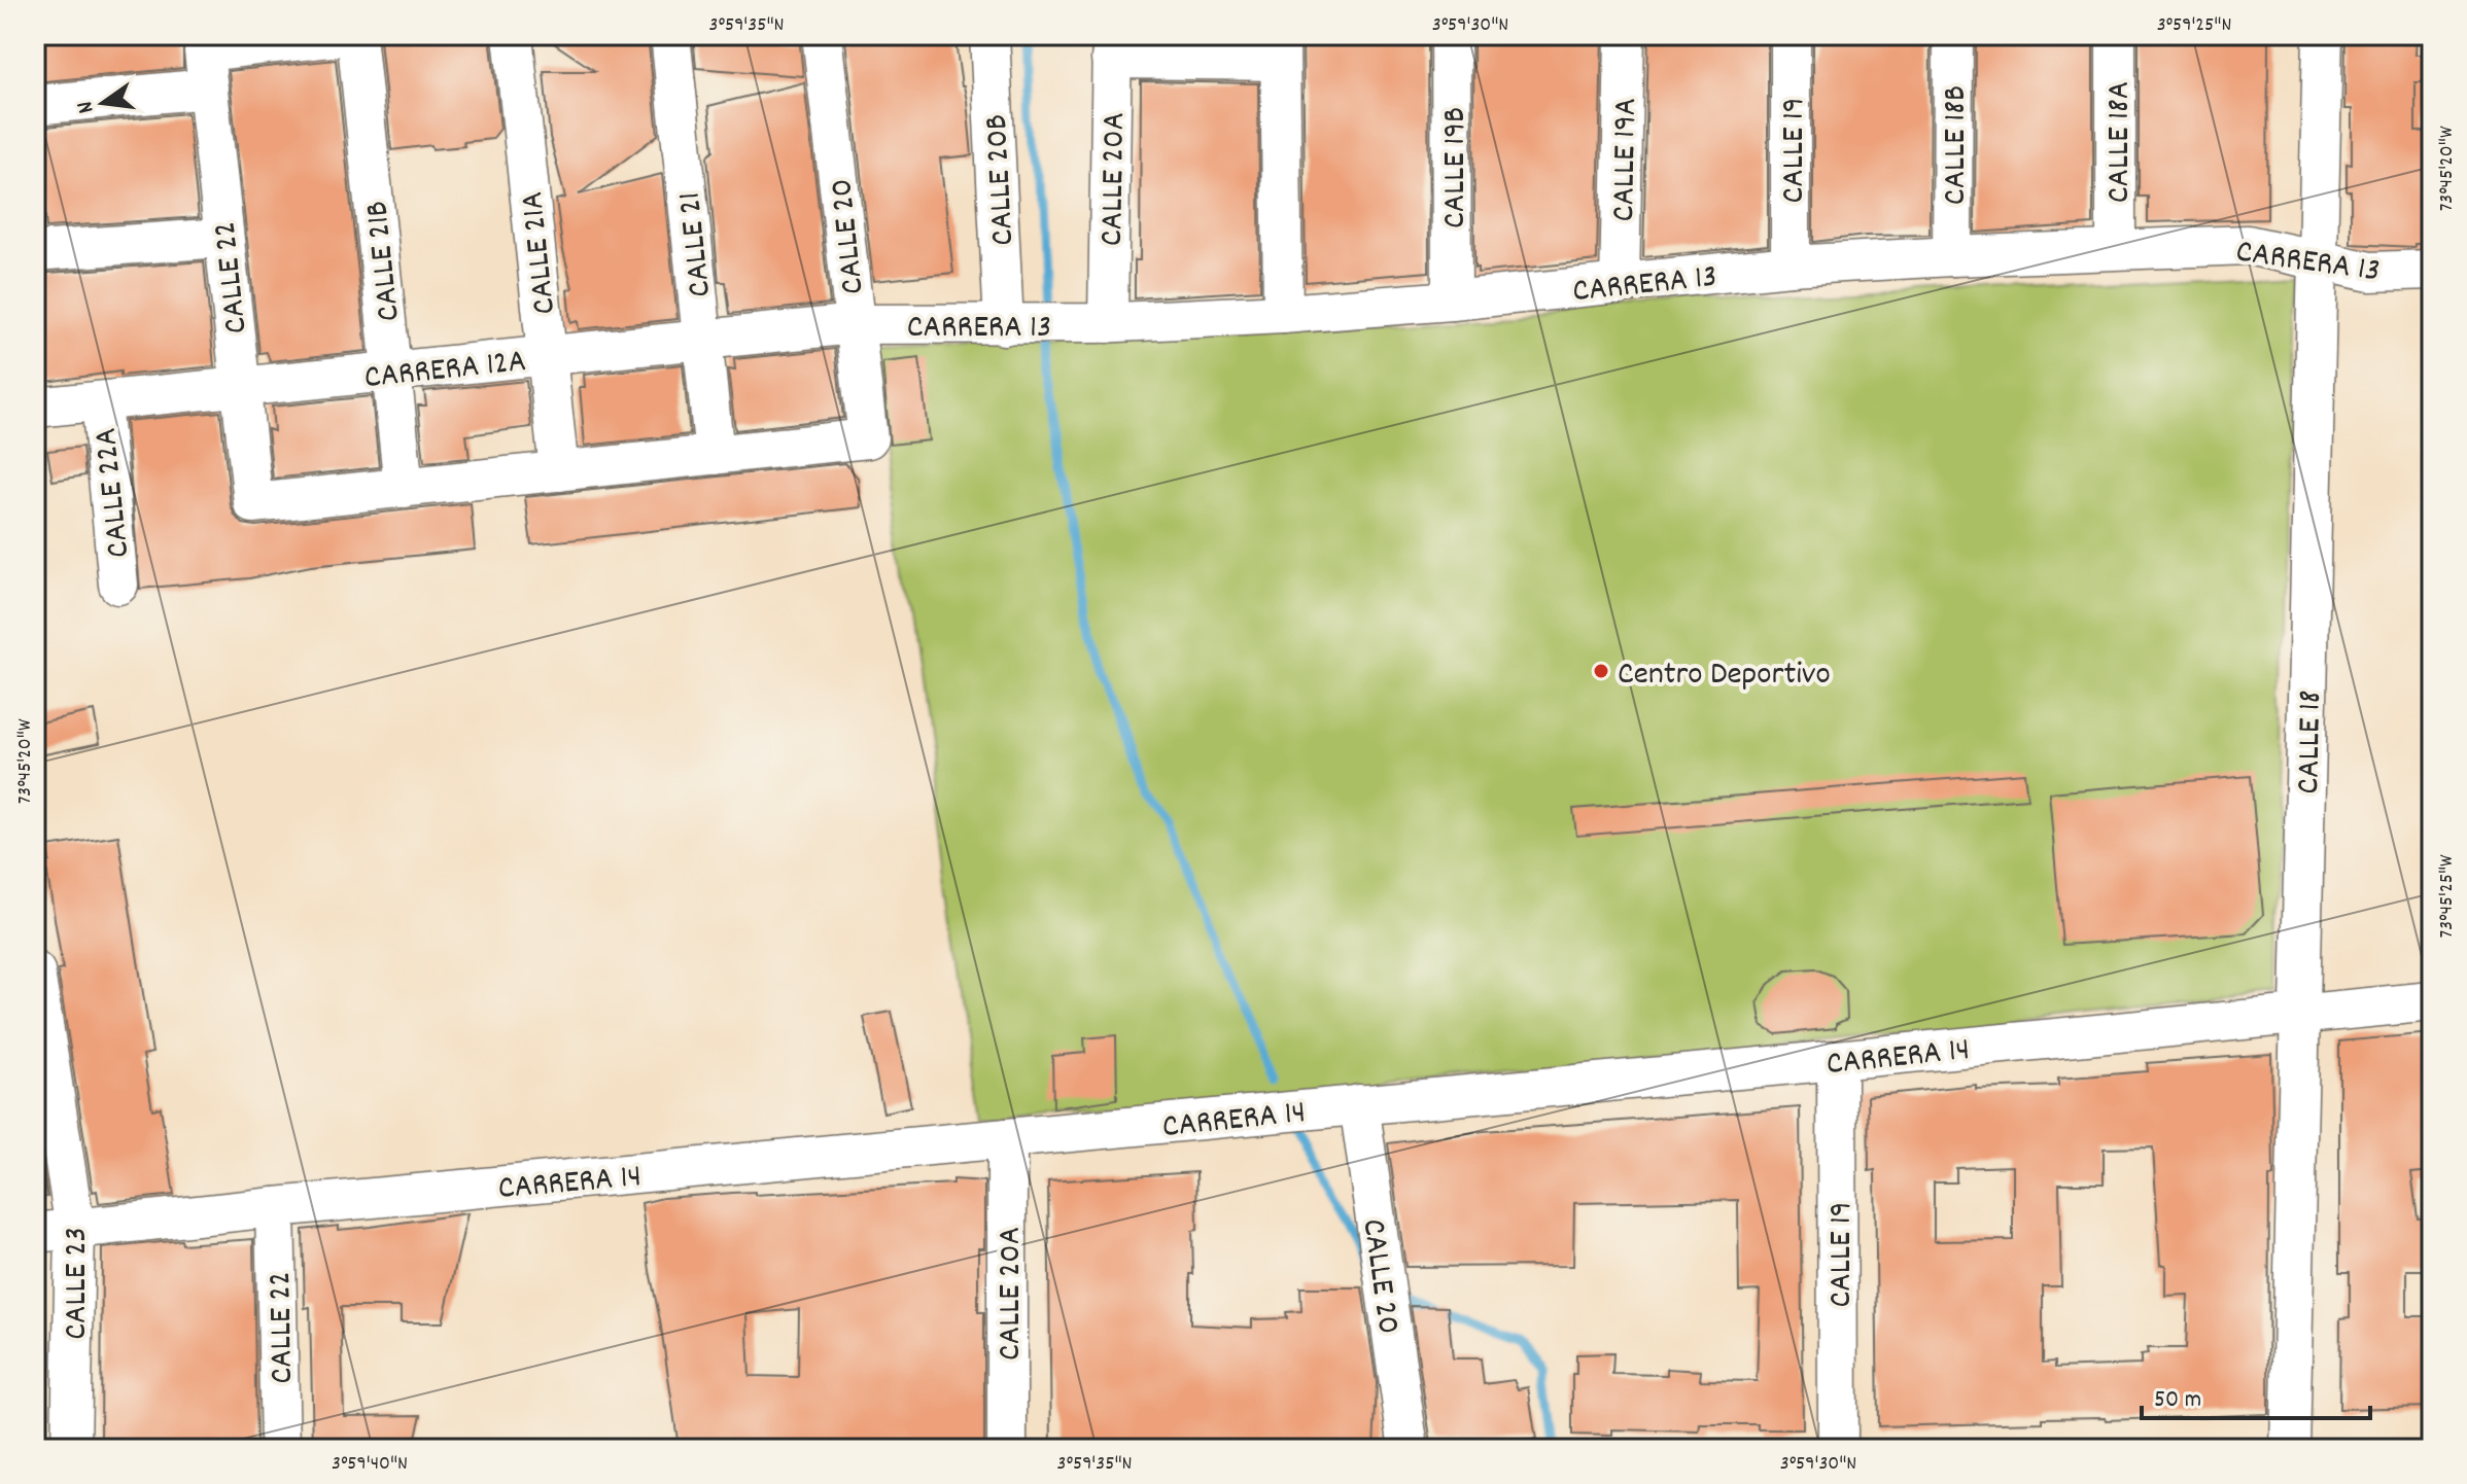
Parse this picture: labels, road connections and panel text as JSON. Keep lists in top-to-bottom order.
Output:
{
  "streets": {
    "street": [
      "CALLE 18A",
      "CALLE 18B",
      "CALLE 19",
      "CALLE 19A",
      "CALLE 19B",
      "CALLE 20A",
      "CALLE 20B",
      "CALLE 20",
      "CALLE 21",
      "CALLE 21A",
      "CARRERA 13",
      "CALLE 21B",
      "CALLE 22",
      "CARRERA 12A",
      "CALLE 22A",
      "CALLE 18",
      "CARRERA 14",
      "CALLE 23"
    ]
  },
  "crossings": [
    ["CALLE 18A", "CARRERA 13"],
    ["CALLE 18B", "CARRERA 13"],
    ["CALLE 19", "CARRERA 13"],
    ["CALLE 19", "CARRERA 14"],
    ["CALLE 19A", "CARRERA 13"],
    ["CALLE 19B", "CARRERA 13"],
    ["CALLE 20A", "CARRERA 13"],
    ["CALLE 20A", "CARRERA 14"],
    ["CALLE 20B", "CARRERA 13"],
    ["CALLE 20", "CALLE 21"],
    ["CALLE 20", "CARRERA 13"],
    ["CALLE 20", "CARRERA 12A"],
    ["CALLE 20", "CARRERA 14"],
    ["CALLE 21", "CARRERA 12A"],
    ["CALLE 21A", "CARRERA 12A"],
    ["CARRERA 13", "CARRERA 12A"],
    ["CARRERA 13", "CALLE 18"],
    ["CALLE 21B", "CALLE 22"],
    ["CALLE 21B", "CARRERA 12A"],
    ["CALLE 22", "CARRERA 12A"],
    ["CALLE 22", "CARRERA 14"],
    ["CARRERA 12A", "CALLE 22A"],
    ["CALLE 18", "CARRERA 14"],
    ["CARRERA 14", "CALLE 23"]
  ],
  "places": ["Centro Deportivo"],
  "scale_bar": "50 m",
  "north": "left",
  "coordinates": [
    "3°59'35\"N",
    "3°59'30\"N",
    "3°59'25\"N",
    "73°45'20\"W",
    "73°45'25\"W",
    "3°59'40\"N"
  ]
}
